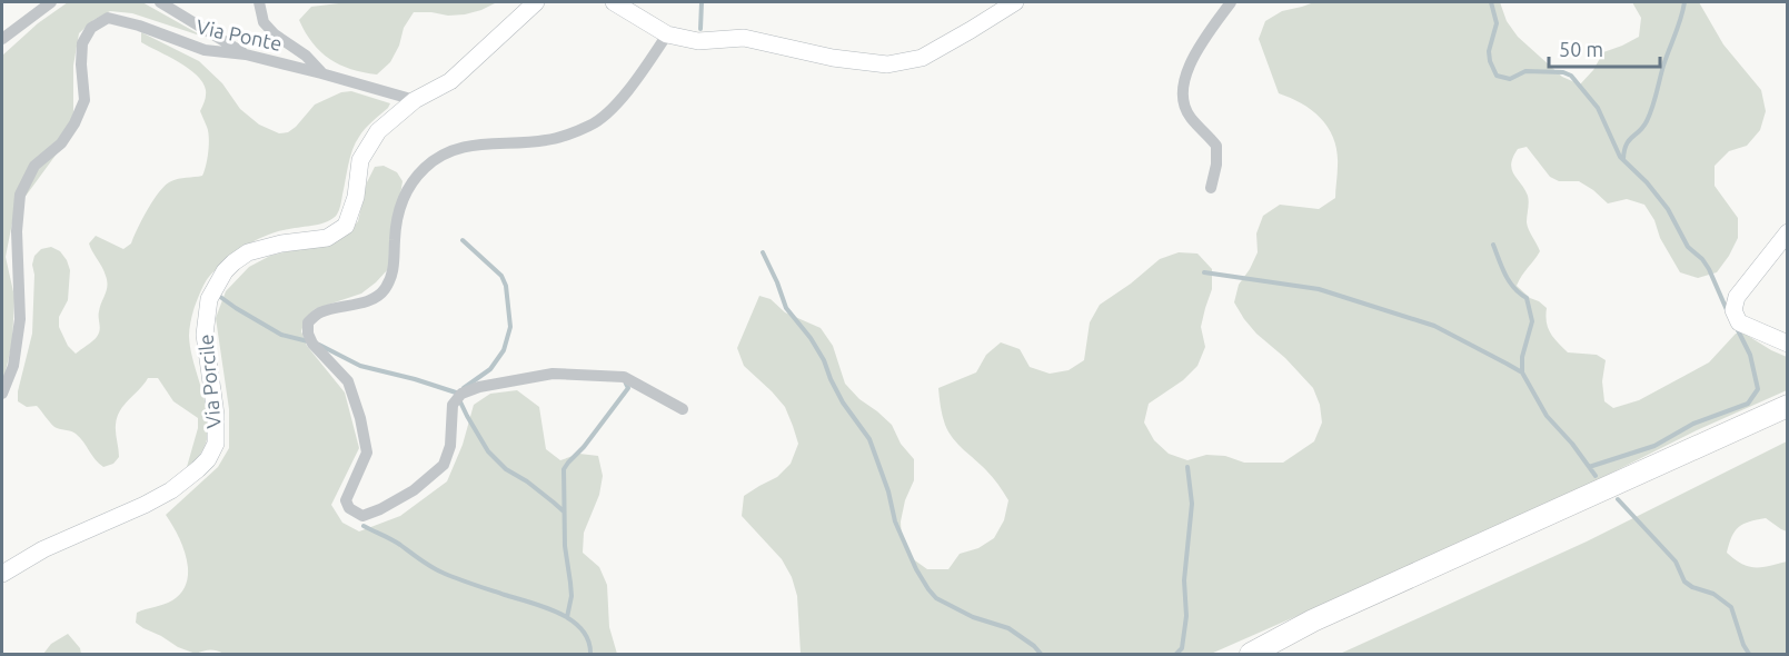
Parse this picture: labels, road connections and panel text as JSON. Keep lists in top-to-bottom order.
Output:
{
  "streets": {
    "street": ["Via Ponte", "Via Porcile"]
  },
  "crossings": [
    ["Via Ponte", "Via Porcile"]
  ],
  "scale_bar": "50 m"
}
